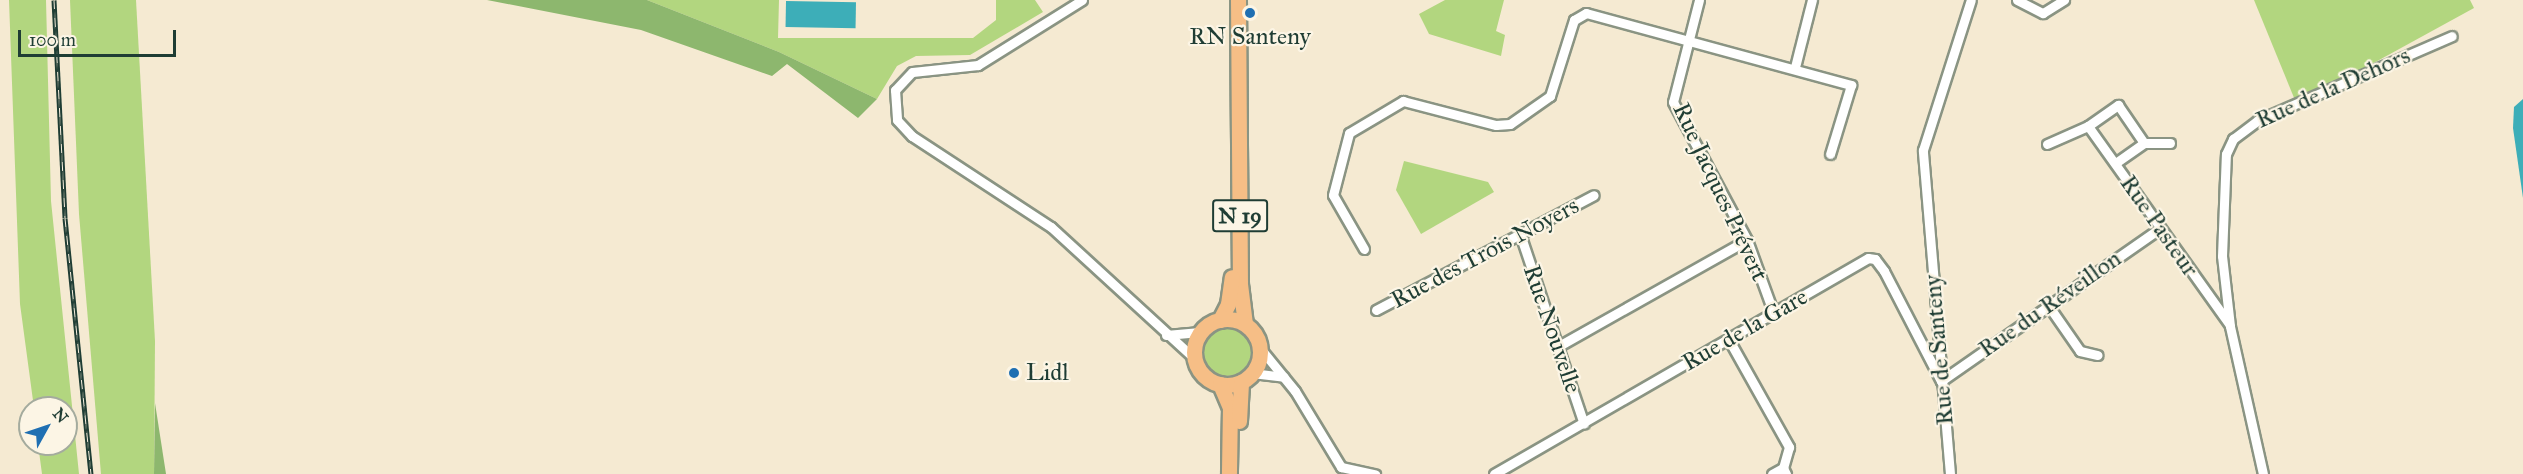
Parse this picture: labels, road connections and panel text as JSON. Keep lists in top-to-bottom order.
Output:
{
  "streets": {
    "main road": ["N 19"],
    "street": [
      "Rue de la Dehors",
      "Rue Jacques Prévert",
      "Rue Pasteur",
      "Rue des Trois Noyers",
      "Rue du Réveillon",
      "Rue Nouvelle",
      "Rue de la Gare",
      "Rue de Santeny"
    ]
  },
  "crossings": [
    ["Rue de la Dehors", "Rue Pasteur"],
    ["Rue Jacques Prévert", "Rue de la Gare"],
    ["Rue Pasteur", "Rue du Réveillon"],
    ["Rue des Trois Noyers", "Rue Nouvelle"],
    ["Rue du Réveillon", "Rue de la Gare"],
    ["Rue du Réveillon", "Rue de Santeny"],
    ["Rue Nouvelle", "Rue de la Gare"],
    ["Rue de la Gare", "Rue de Santeny"]
  ],
  "places": ["RN Santeny", "Lidl"],
  "scale_bar": "100 m",
  "north": "top right"
}
